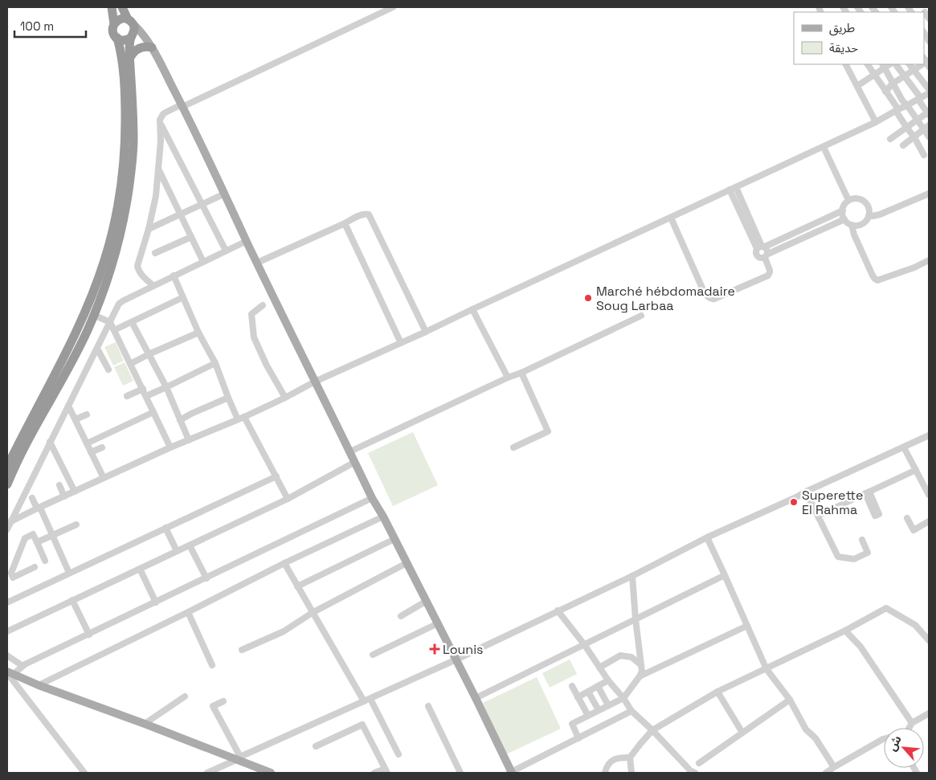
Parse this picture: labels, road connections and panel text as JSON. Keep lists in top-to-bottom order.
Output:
{
  "places": {
    "other": ["Marché hébdomadaire Soug Larbaa", "Superette El Rahma"],
    "health": ["Lounis"]
  },
  "legend": ["طريق", "حديقة"],
  "scale_bar": "100 m",
  "north": "top left"
}
